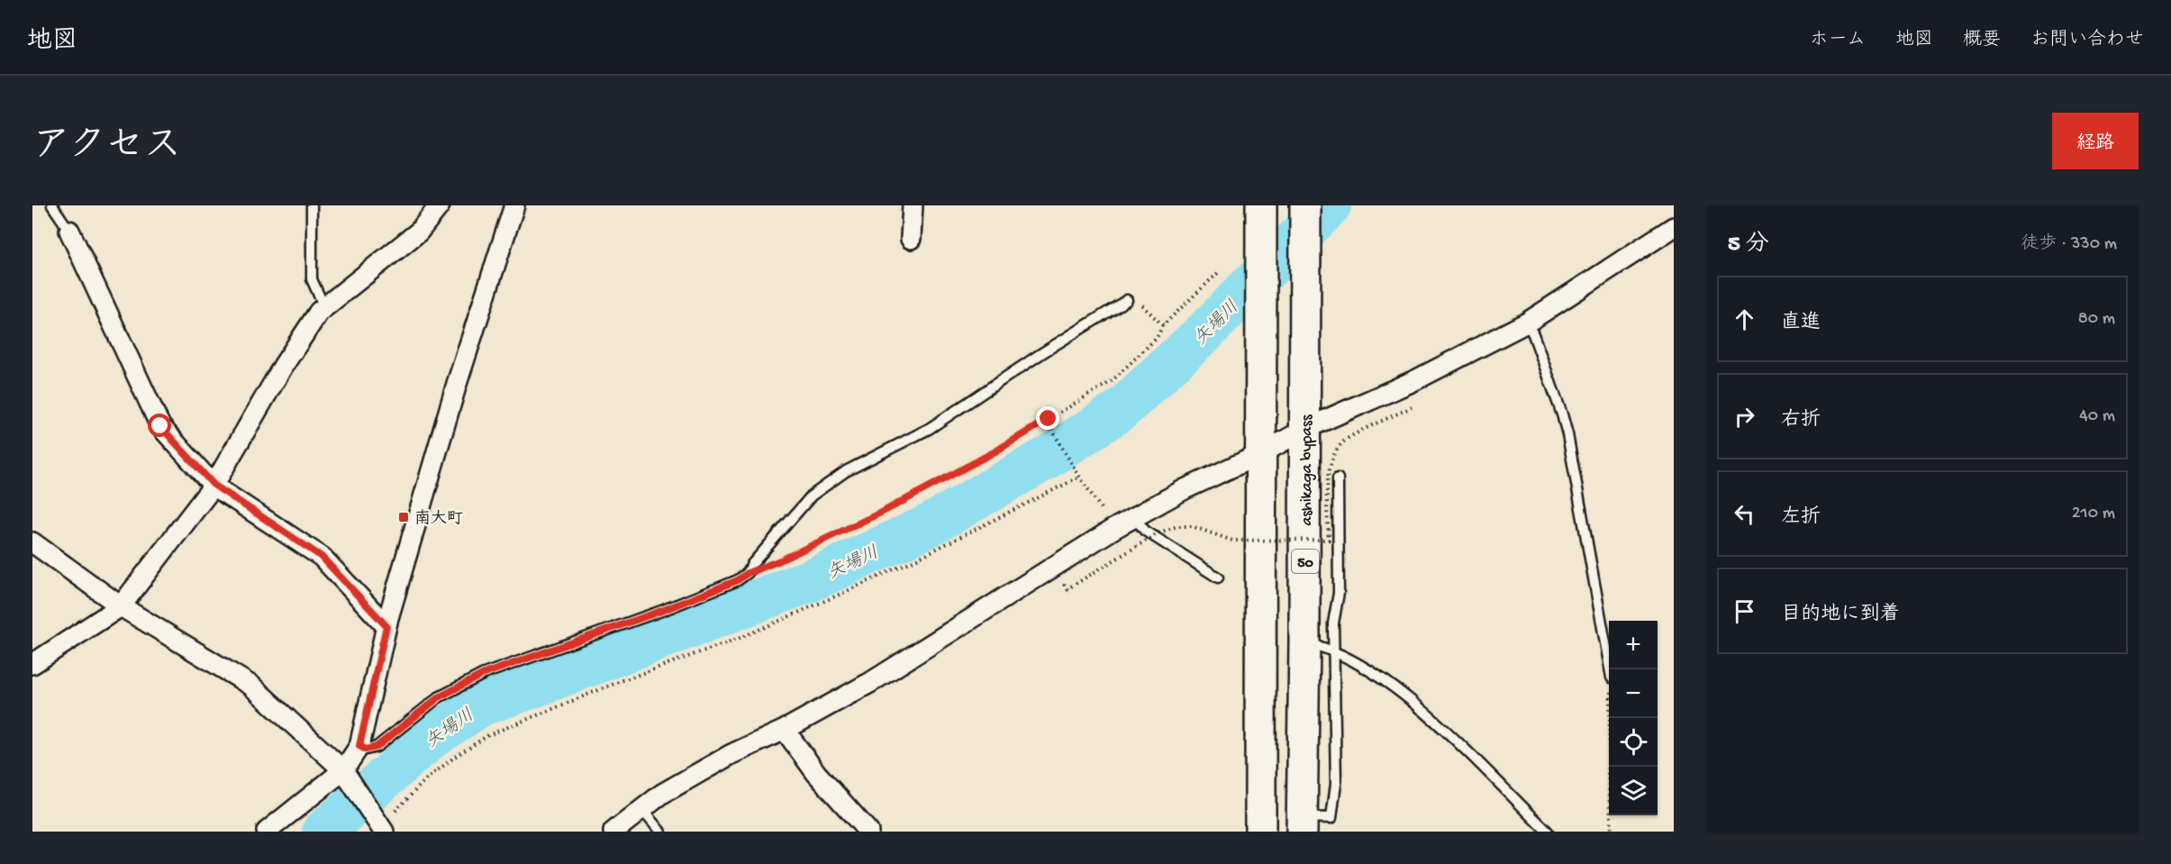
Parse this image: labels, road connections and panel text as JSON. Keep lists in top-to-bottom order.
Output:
{
  "streets": {
    "highway": ["ashikaga bypass", "50"]
  },
  "water": ["矢場川"],
  "places": {
    "transit": ["南大町"]
  },
  "page": {
    "header": "地図",
    "nav": [
      "ホーム",
      "地図",
      "概要",
      "お問い合わせ"
    ],
    "title": "アクセス",
    "buttons": "経路",
    "heading": ["5 分", "徒歩 · 330 m"],
    "list": [
      ["直進", "80 m"],
      ["右折", "40 m"],
      ["左折", "210 m"],
      "目的地に到着"
    ],
    "map_buttons": ["+", "−"]
  }
}
